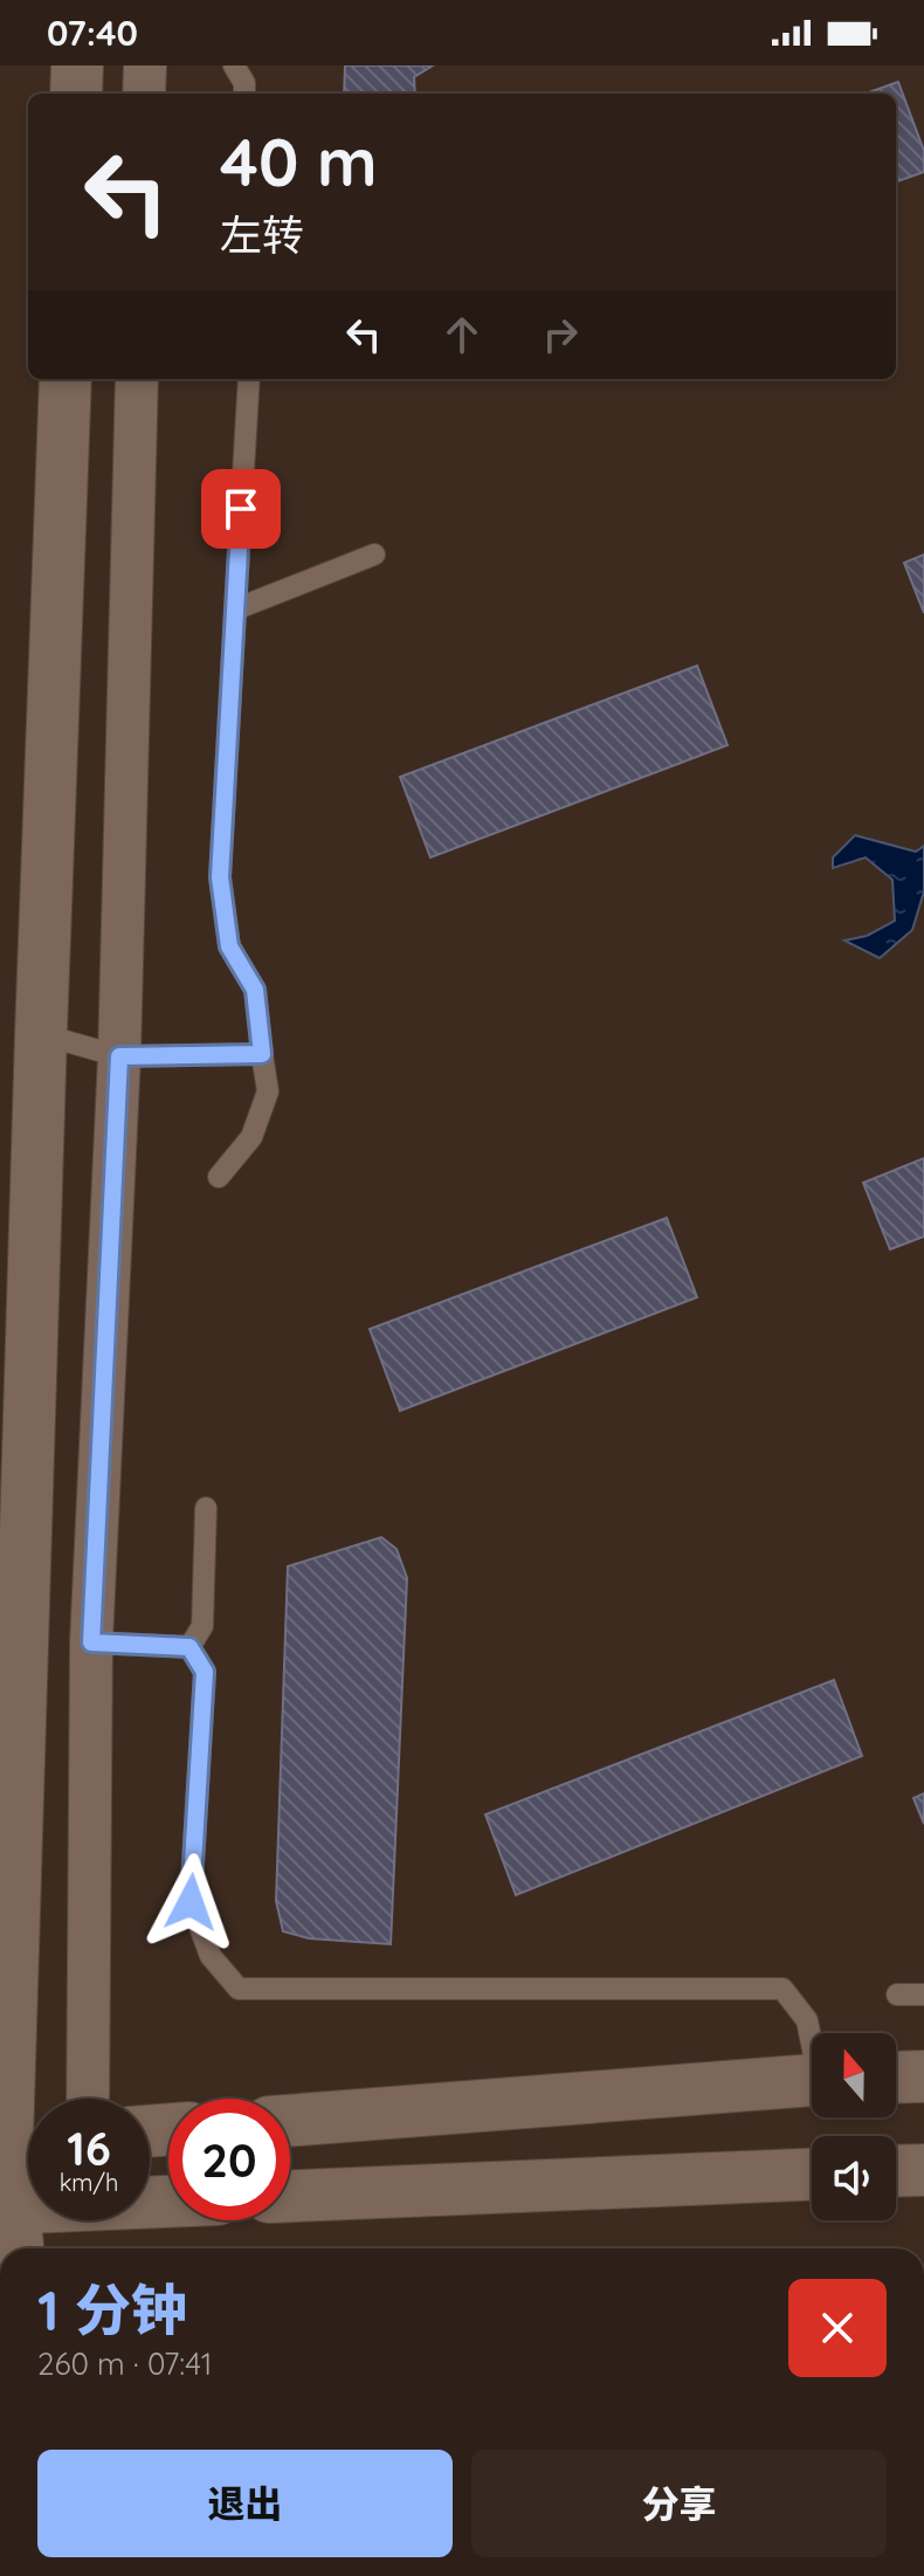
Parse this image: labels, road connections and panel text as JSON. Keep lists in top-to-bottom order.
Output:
{
  "north": "top",
  "page": {
    "status": "07:40",
    "turn": ["40 m", "左转"],
    "speed": "16 km/h",
    "limit": "20",
    "heading": ["1 分钟", "260 m · 07:41"],
    "buttons": ["退出", "分享"]
  }
}
